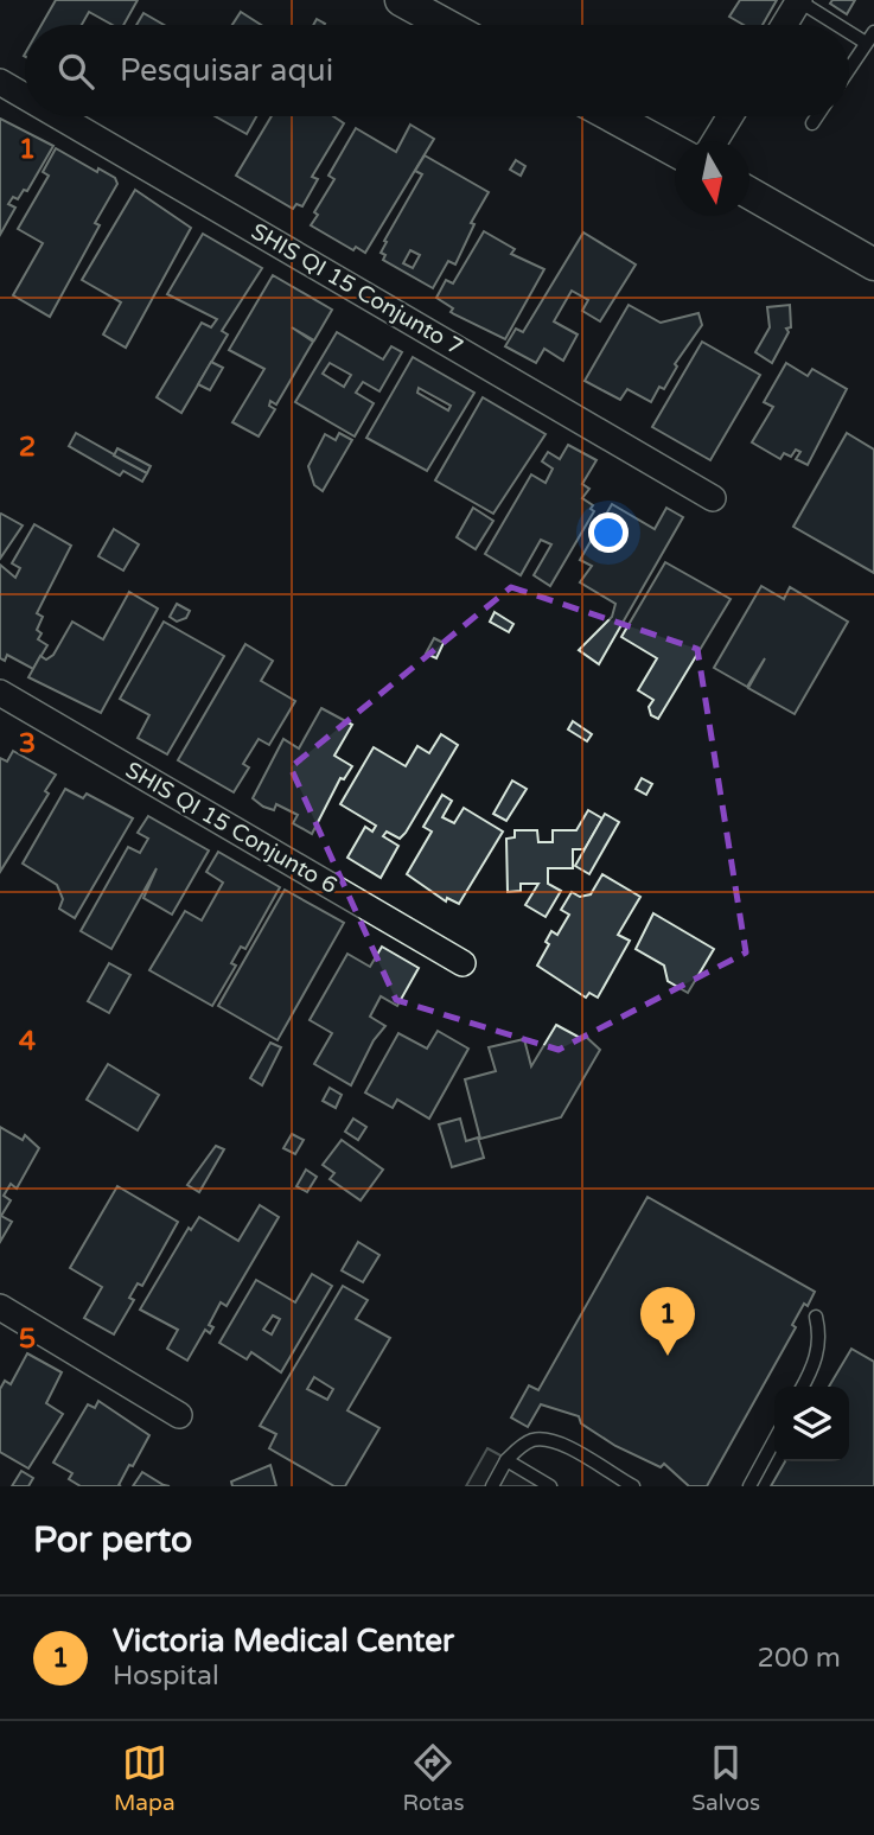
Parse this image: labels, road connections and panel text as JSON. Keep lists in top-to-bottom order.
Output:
{
  "streets": {
    "street": ["SHIS QI 15 Conjunto 7", "SHIS QI 15 Conjunto 6"]
  },
  "north": "bottom",
  "page": {
    "search": "Pesquisar aqui",
    "pins": "1",
    "heading": "Por perto",
    "list": [
      {
        "mark": "1",
        "name": "Victoria Medical Center",
        "note": "Hospital",
        "value": "200 m"
      }
    ],
    "nav": ["Mapa", "Rotas", "Salvos"]
  },
  "grid": {
    "rows": [
      "1",
      "2",
      "3",
      "4",
      "5"
    ]
  }
}
